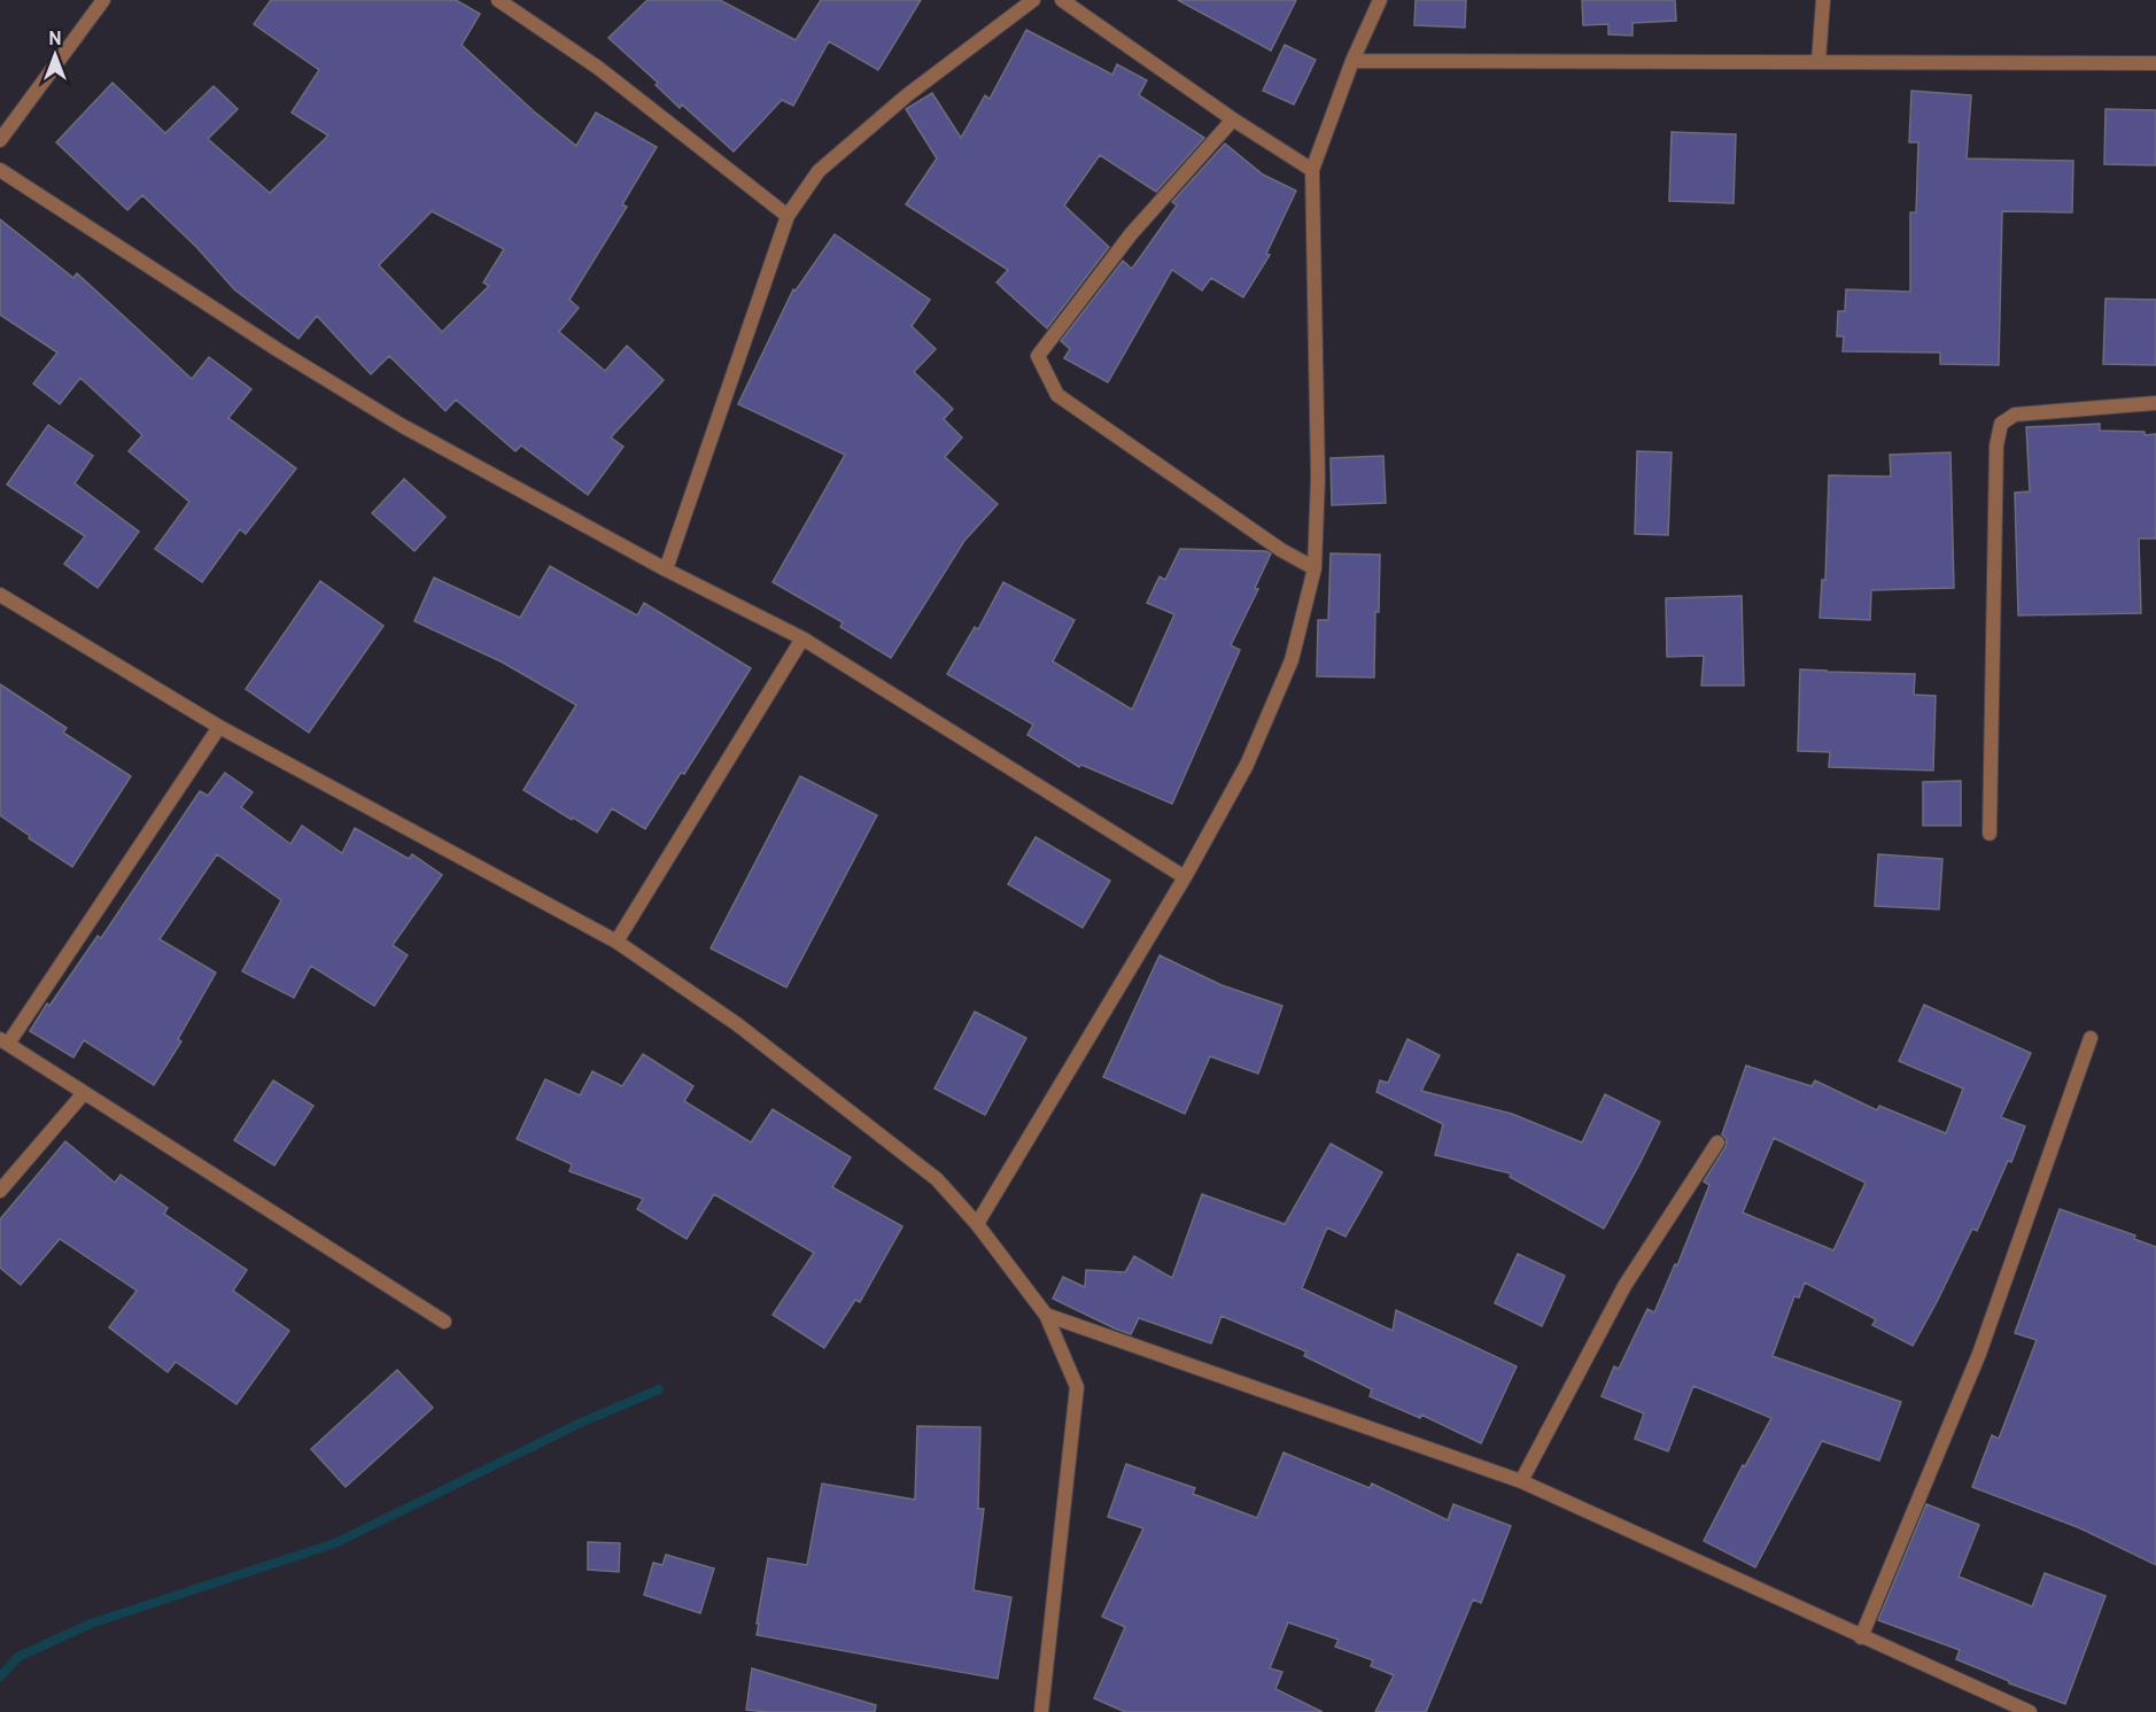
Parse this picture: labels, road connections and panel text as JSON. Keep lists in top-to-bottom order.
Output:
{
  "north": "top"
}
